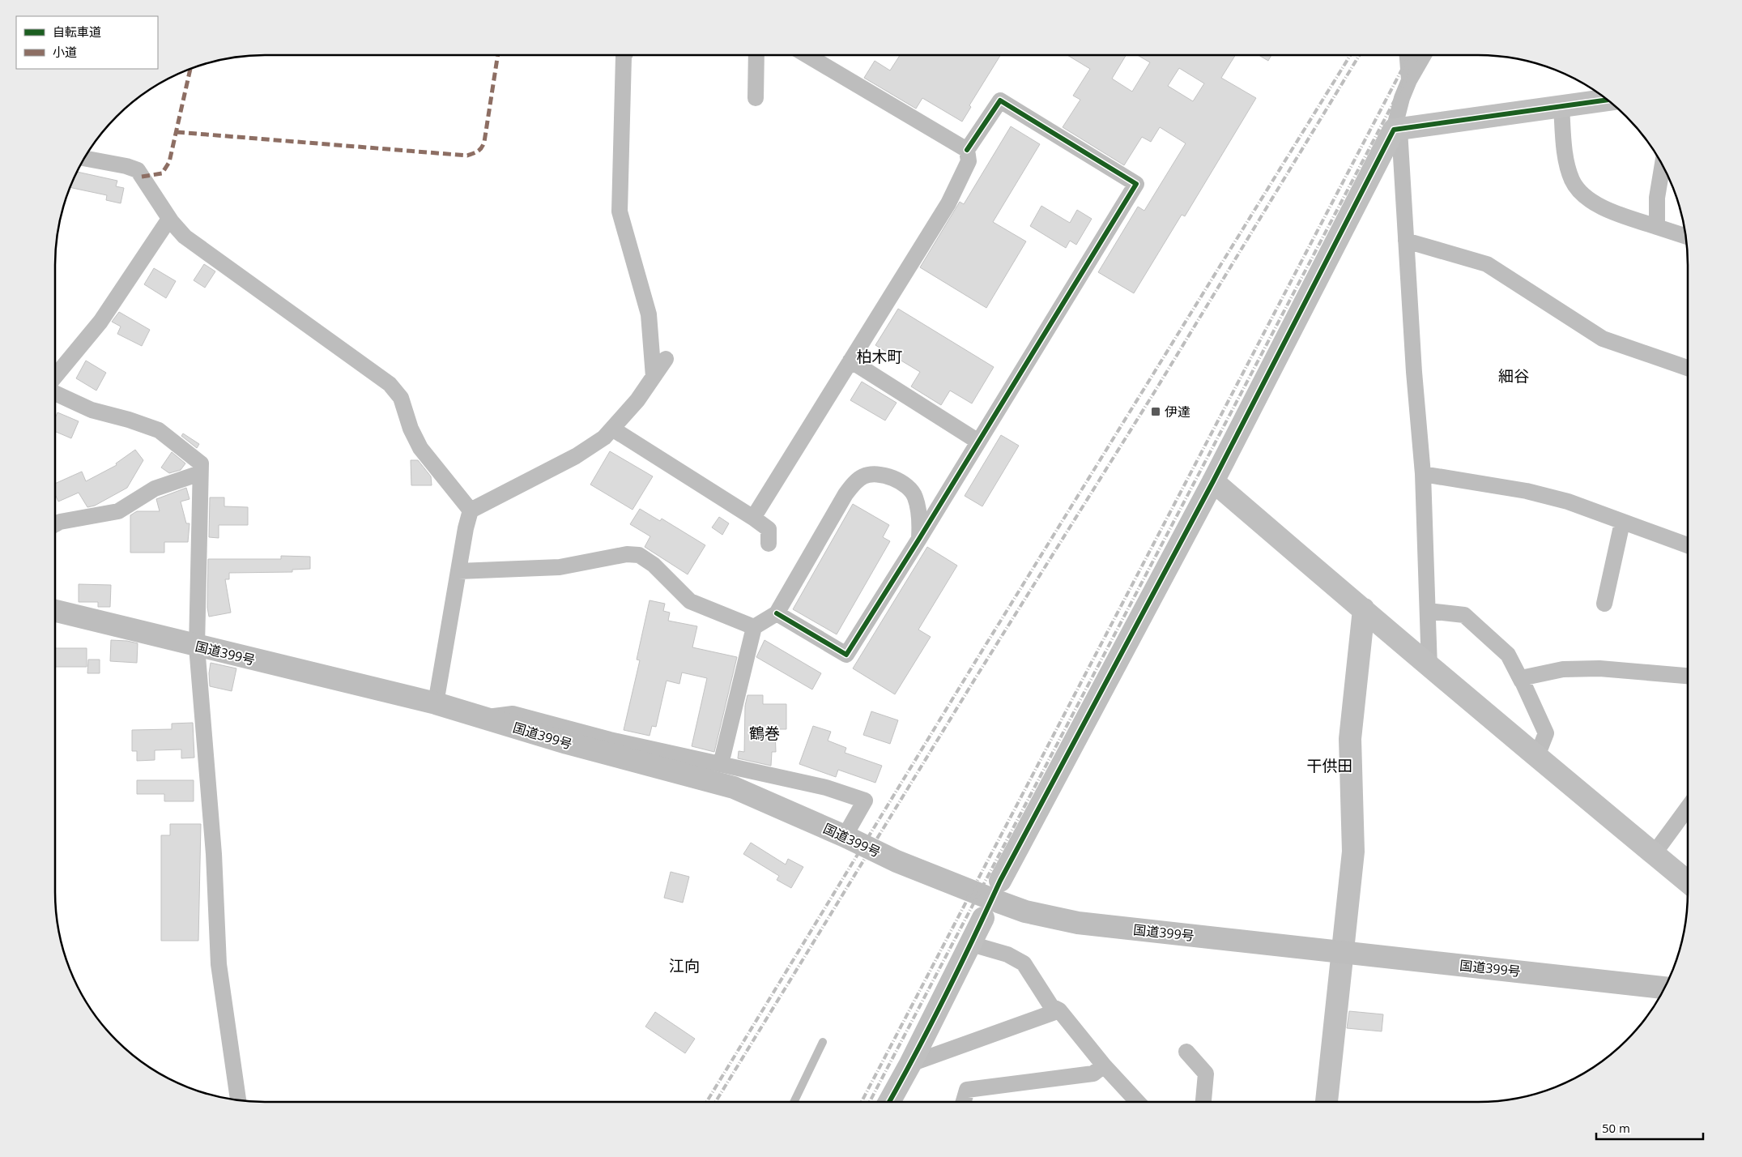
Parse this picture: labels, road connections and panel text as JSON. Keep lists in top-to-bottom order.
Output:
{
  "streets": {
    "highway": ["国道399号"]
  },
  "districts": [
    "柏木町",
    "細谷",
    "鶴巻",
    "干供田",
    "江向"
  ],
  "places": {
    "transit": ["伊達"]
  },
  "legend": ["自転車道", "小道"],
  "scale_bar": "50 m"
}
